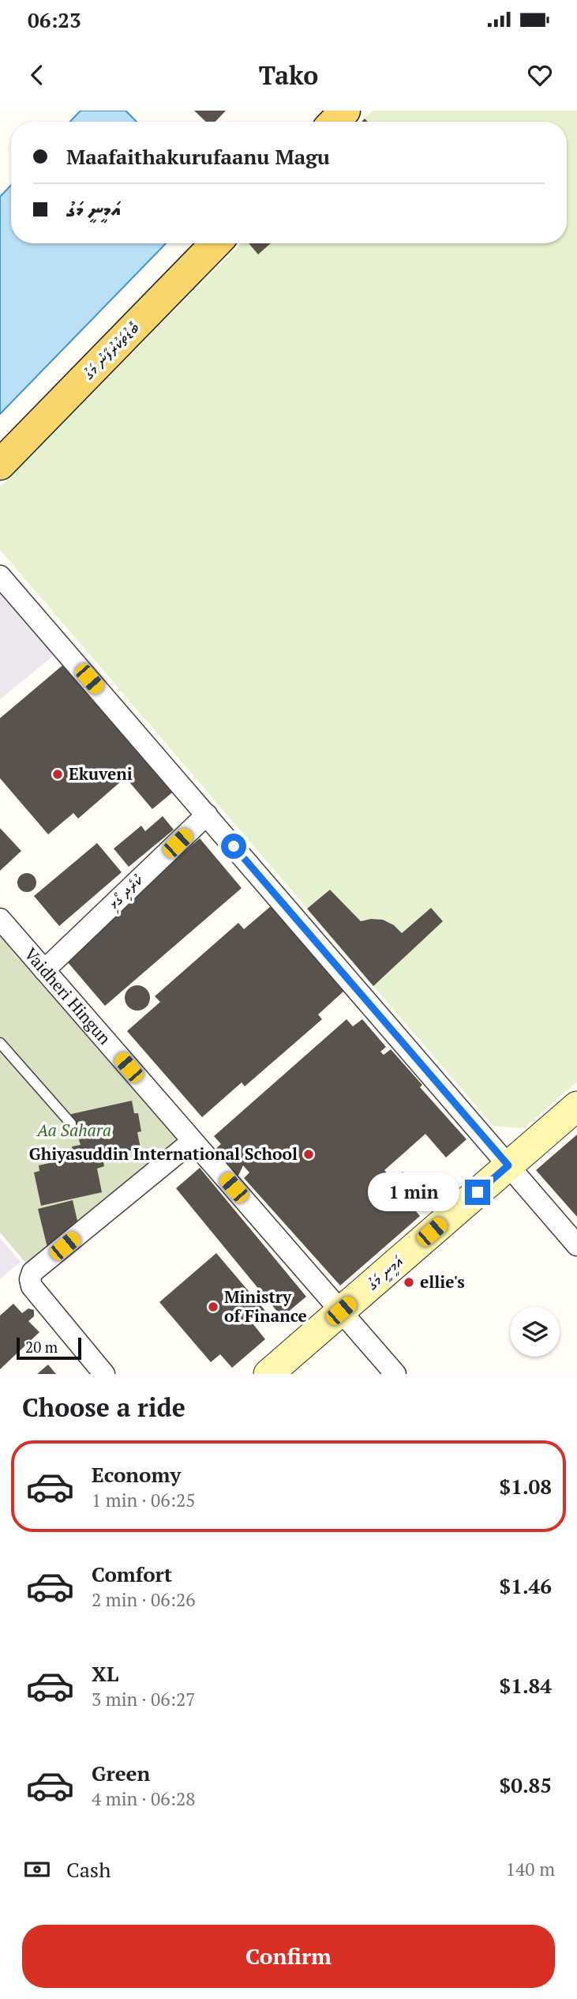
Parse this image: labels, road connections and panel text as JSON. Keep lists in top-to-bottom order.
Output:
{
  "streets": {
    "main road": ["ބޮޑުތަކުރުފާނު މަގު"],
    "street": ["ކުރެދި ގޯޅި", "Vaidheri Hingun", "އަމީނީ މަގު"]
  },
  "crossings": [
    ["ކުރެދި ގޯޅި", "Vaidheri Hingun"],
    ["Vaidheri Hingun", "އަމީނީ މަގު"]
  ],
  "parks": ["Aa Sahara"],
  "places": [
    "Ekuveni",
    "Ghiyasuddin International School",
    "ellie's",
    "Ministry of Finance"
  ],
  "scale_bar": "20 m",
  "page": {
    "status": "06:23",
    "header": "Tako",
    "banner": ["Maafaithakurufaanu Magu", "އަމީނީ މަގު"],
    "bubble": "1 min",
    "scale": "20 m",
    "heading": "Choose a ride",
    "list": [
      {
        "name": "Economy",
        "note": "1 min · 06:25",
        "value": "$1.08"
      },
      {
        "name": "Comfort",
        "note": "2 min · 06:26",
        "value": "$1.46"
      },
      {
        "name": "XL",
        "note": "3 min · 06:27",
        "value": "$1.84"
      },
      {
        "name": "Green",
        "note": "4 min · 06:28",
        "value": "$0.85"
      }
    ],
    "pay": ["Cash", "140 m"],
    "buttons": "Confirm"
  }
}
